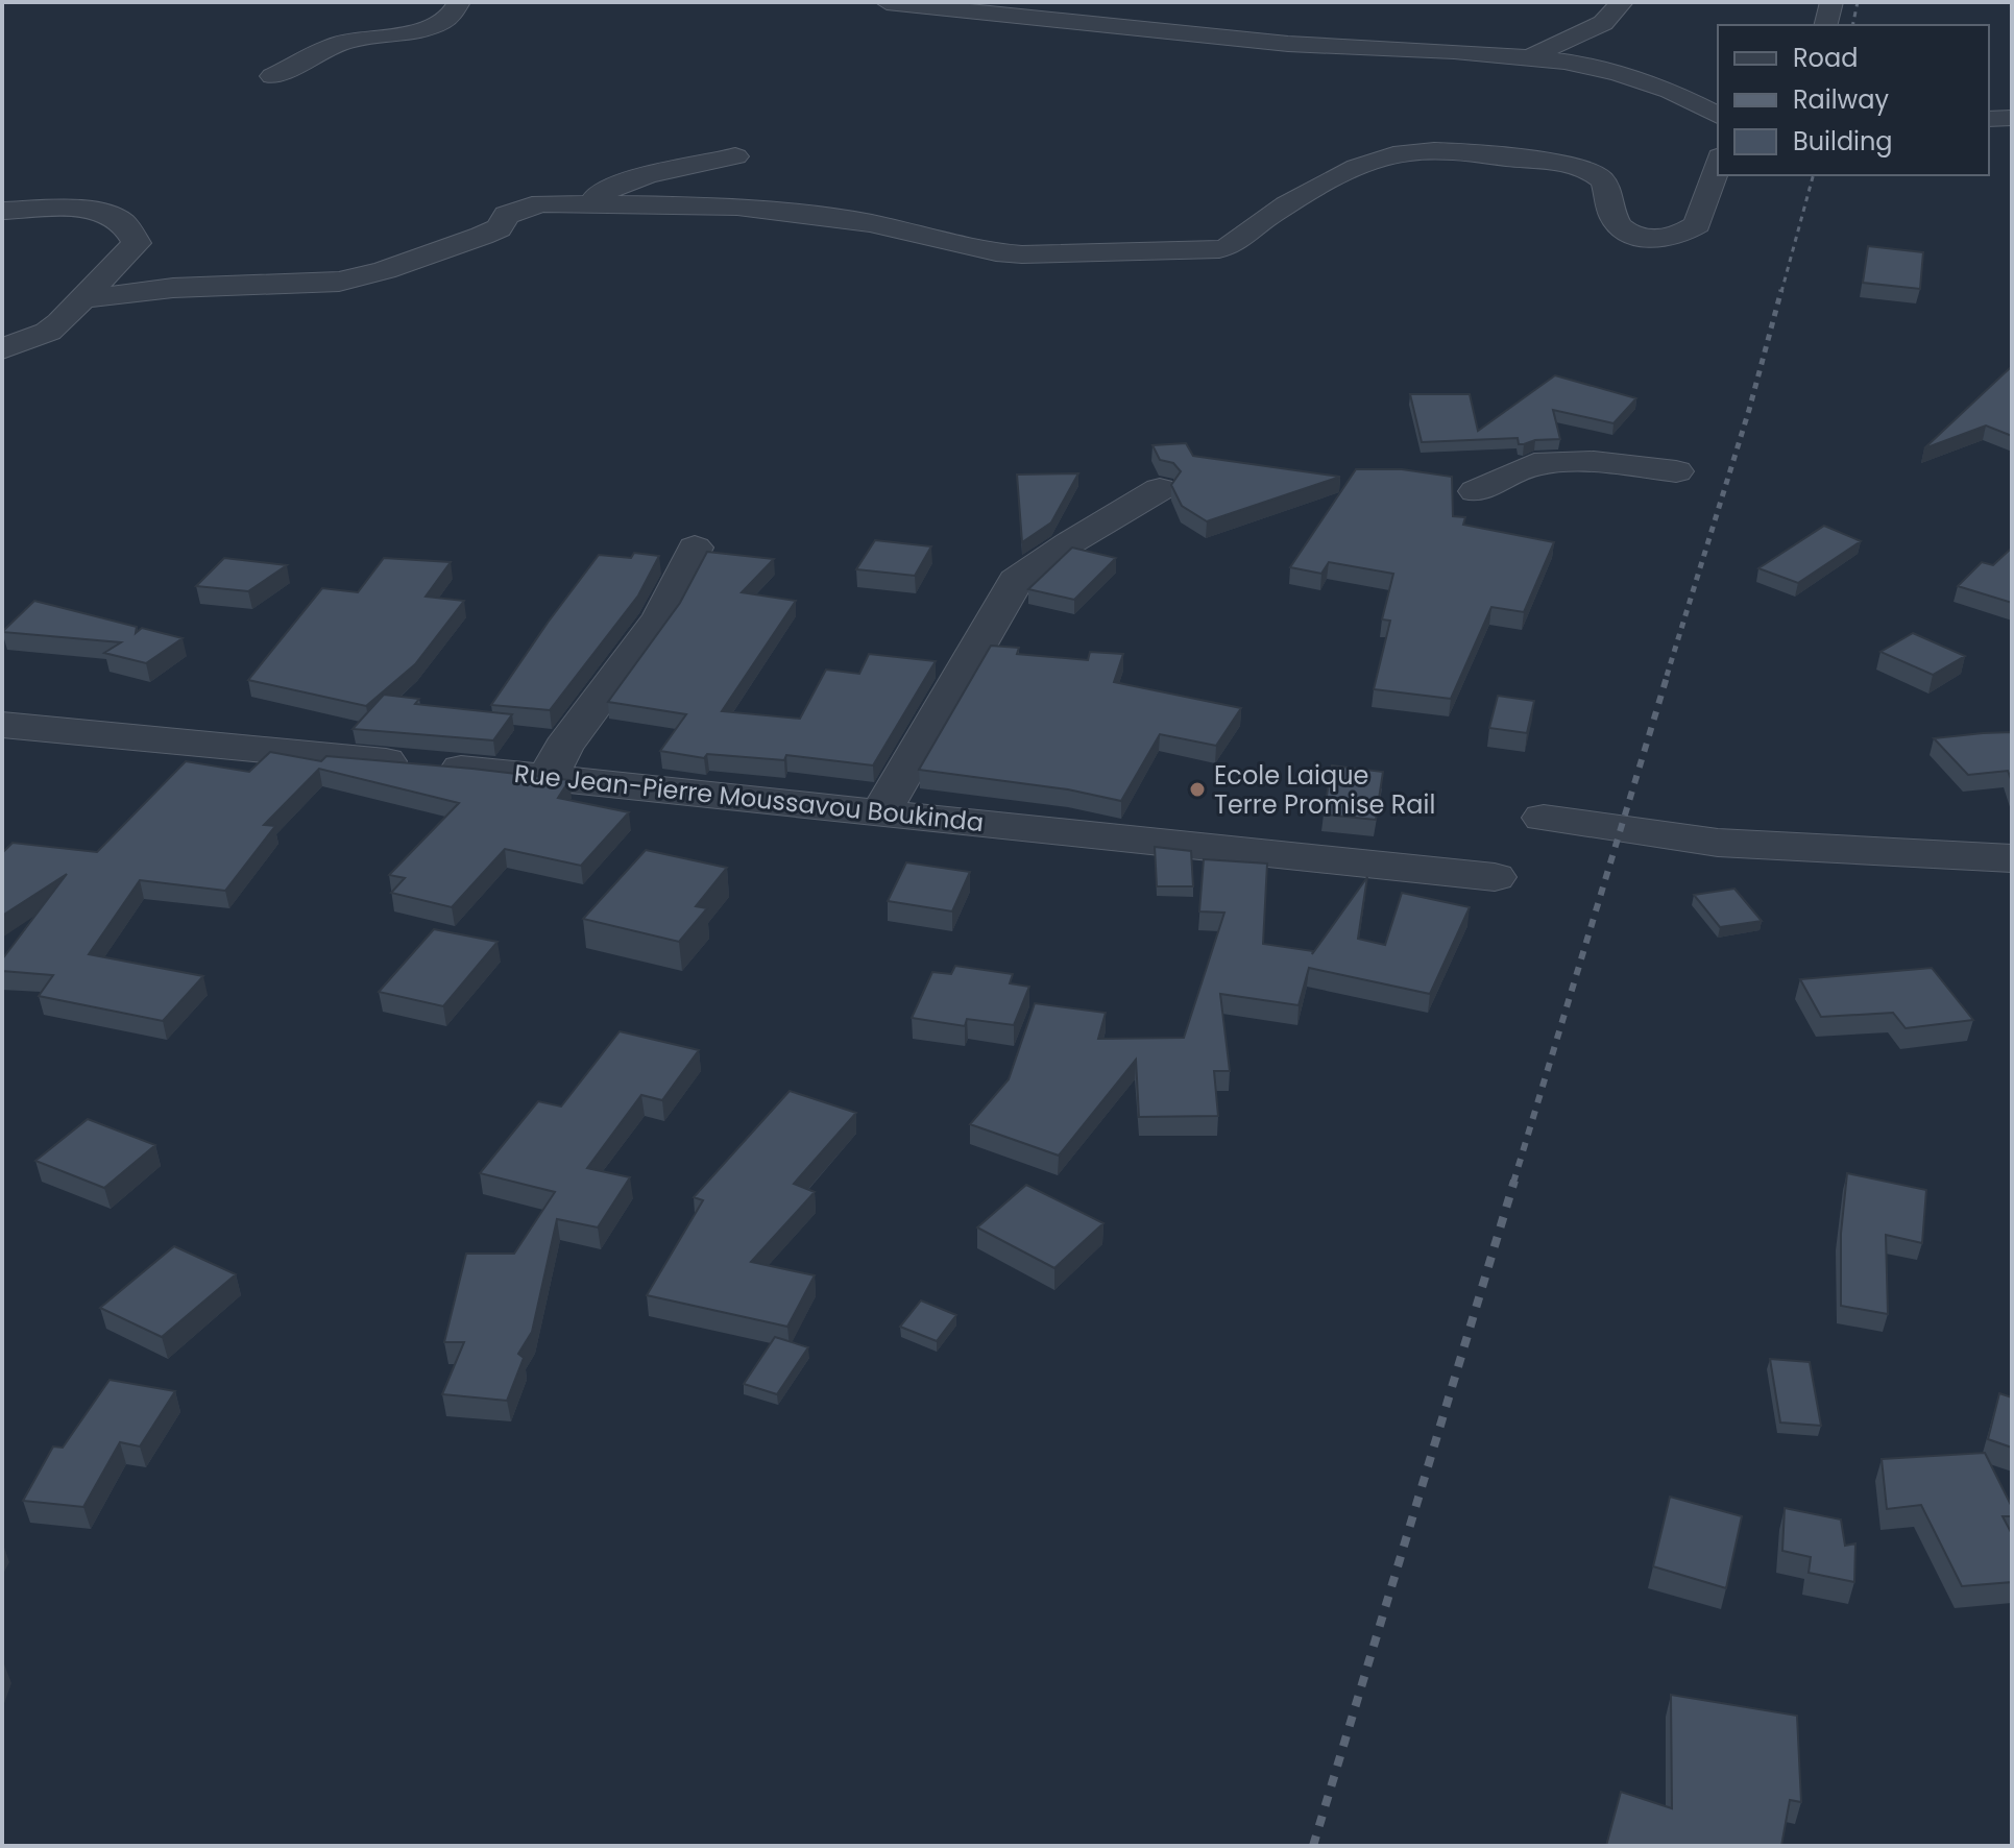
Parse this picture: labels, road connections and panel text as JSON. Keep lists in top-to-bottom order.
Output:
{
  "streets": {
    "street": ["Rue Jean-Pierre Moussavou Boukinda"]
  },
  "places": ["Ecole Laique Terre Promise Rail"],
  "legend": ["Road", "Railway", "Building"]
}
